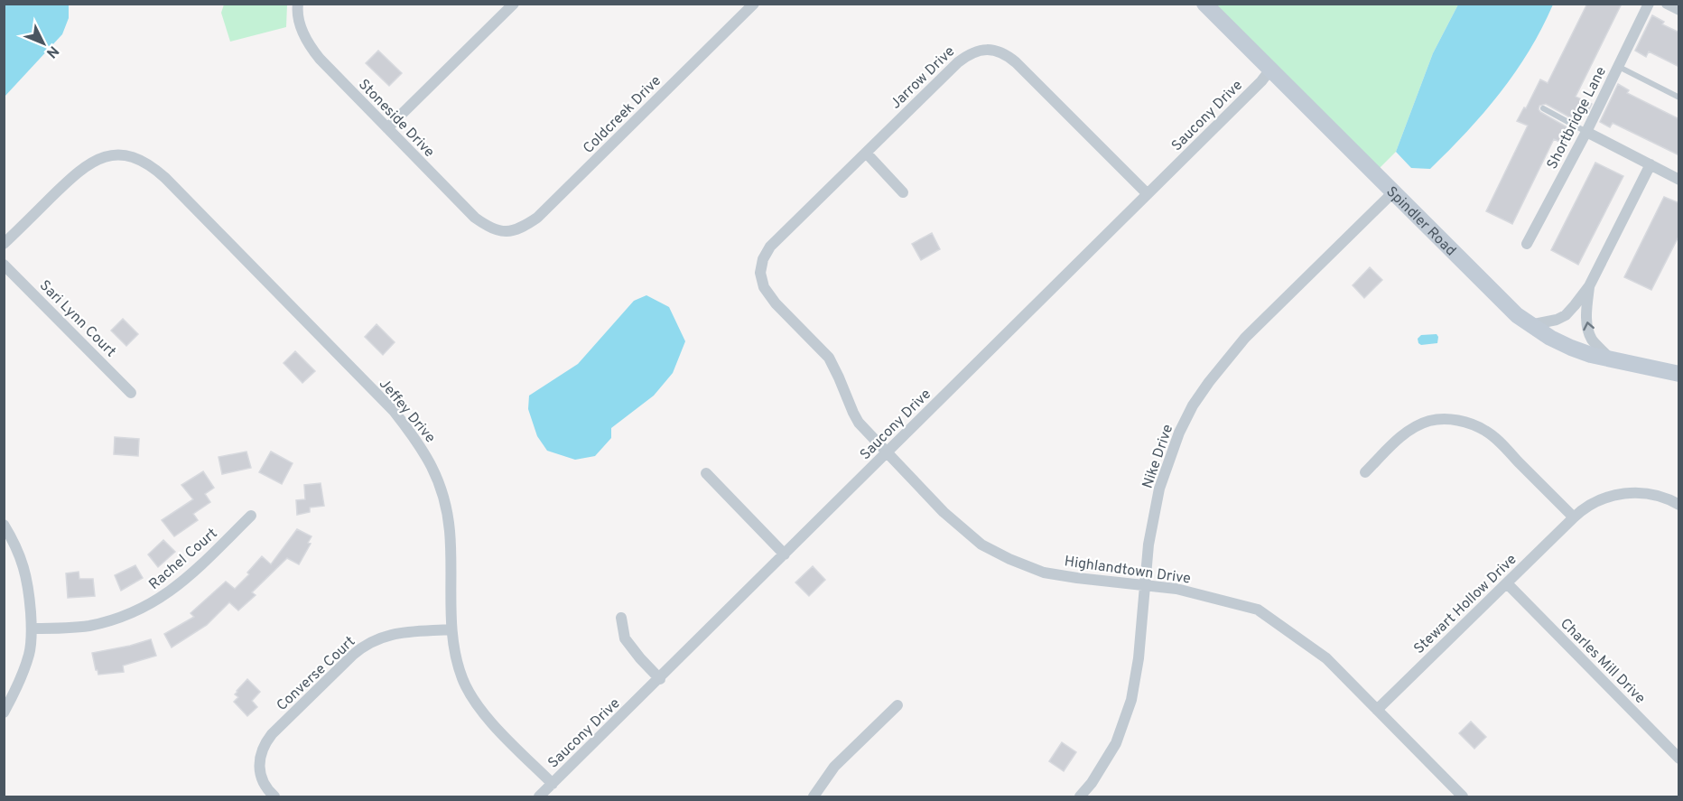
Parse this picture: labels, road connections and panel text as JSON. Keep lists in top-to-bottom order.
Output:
{
  "streets": {
    "street": [
      "Jarrow Drive",
      "Coldcreek Drive",
      "Saucony Drive",
      "Stoneside Drive",
      "Shortbridge Lane",
      "Spindler Road",
      "Sari Lynn Court",
      "Jeffey Drive",
      "Nike Drive",
      "Rachel Court",
      "Highlandtown Drive",
      "Stewart Hollow Drive",
      "Charles Mill Drive",
      "Converse Court"
    ]
  },
  "crossings": [
    ["Jarrow Drive", "Saucony Drive"],
    ["Jarrow Drive", "Highlandtown Drive"],
    ["Coldcreek Drive", "Stoneside Drive"],
    ["Saucony Drive", "Spindler Road"],
    ["Saucony Drive", "Jeffey Drive"],
    ["Saucony Drive", "Highlandtown Drive"],
    ["Spindler Road", "Nike Drive"],
    ["Jeffey Drive", "Converse Court"],
    ["Nike Drive", "Highlandtown Drive"],
    ["Highlandtown Drive", "Stewart Hollow Drive"],
    ["Stewart Hollow Drive", "Charles Mill Drive"]
  ],
  "north": "bottom right"
}
